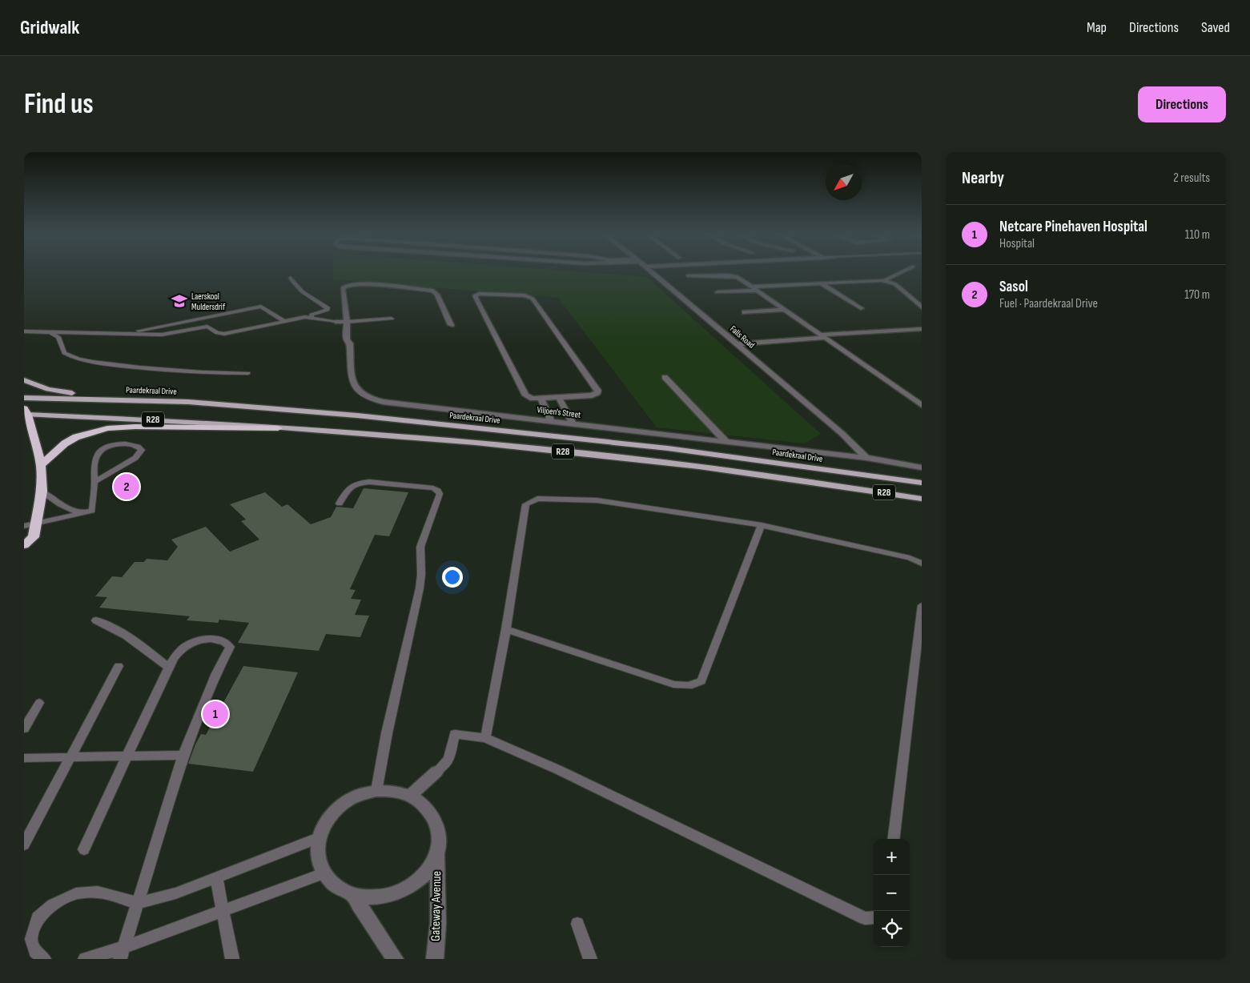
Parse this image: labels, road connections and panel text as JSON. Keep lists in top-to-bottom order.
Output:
{
  "streets": {
    "main road": ["Paardekraal Drive", "R28"],
    "street": ["Falls Road", "Viljoen's Street", "Gateway Avenue"]
  },
  "crossings": [
    ["Falls Road", "Viljoen's Street"]
  ],
  "places": {
    "school or university": ["Laerskool Muldersdrif"]
  },
  "north": "bottom left",
  "page": {
    "header": "Gridwalk",
    "nav": ["Map", "Directions", "Saved"],
    "buttons": "Directions",
    "title": "Find us",
    "heading": ["Nearby", "2 results"],
    "list": [
      {
        "mark": "1",
        "name": "Netcare Pinehaven Hospital",
        "note": "Hospital",
        "value": "110 m"
      },
      {
        "mark": "2",
        "name": "Sasol",
        "note": "Fuel · Paardekraal Drive",
        "value": "170 m"
      }
    ],
    "pins": ["2", "1"],
    "map_buttons": ["+", "−"]
  }
}
